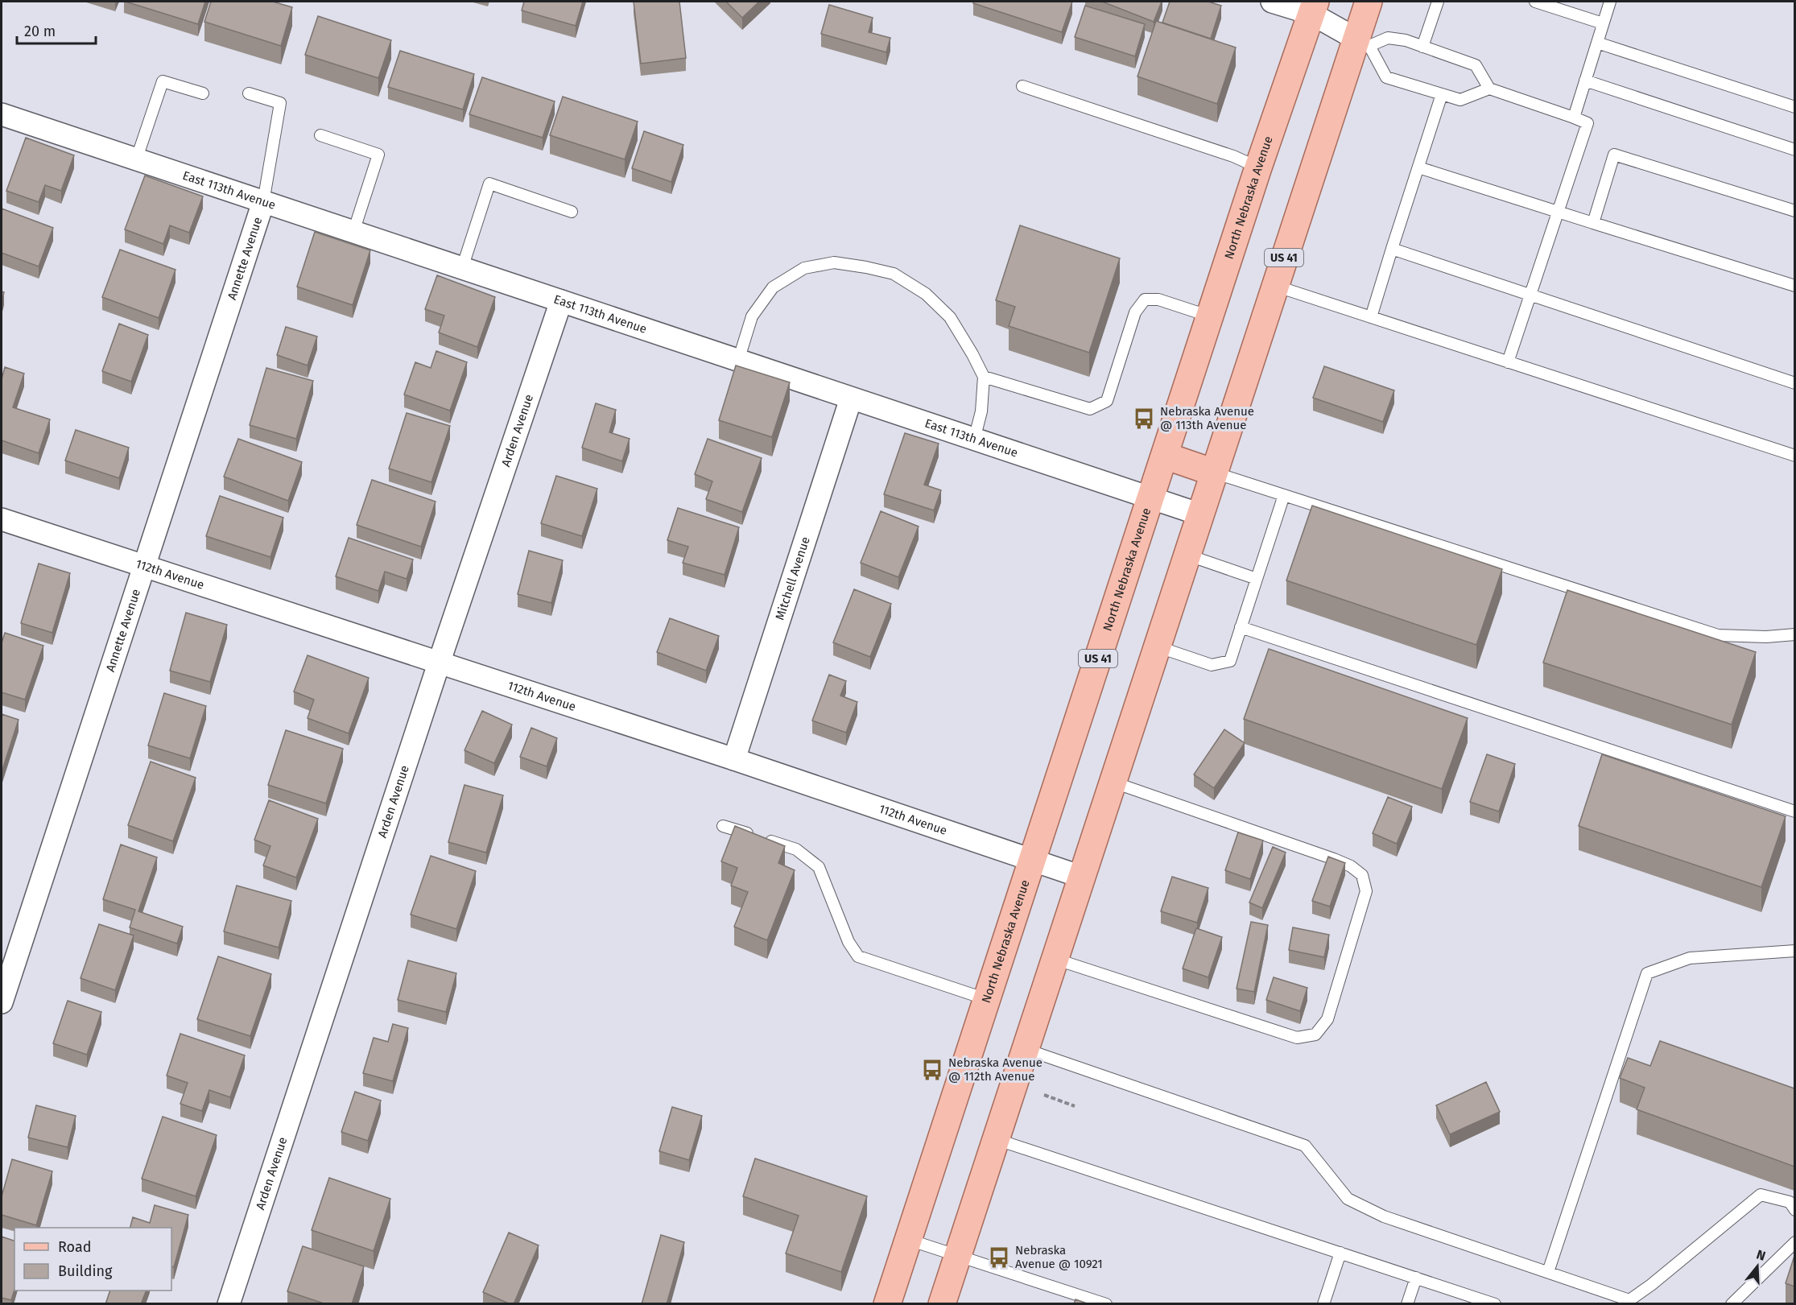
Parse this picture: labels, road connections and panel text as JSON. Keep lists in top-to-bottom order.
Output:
{
  "streets": {
    "main road": ["North Nebraska Avenue", "US 41"],
    "street": [
      "East 113th Avenue",
      "Annette Avenue",
      "Arden Avenue",
      "112th Avenue",
      "Mitchell Avenue"
    ]
  },
  "crossings": [
    ["East 113th Avenue", "North Nebraska Avenue"],
    ["East 113th Avenue", "US 41"],
    ["East 113th Avenue", "Annette Avenue"],
    ["East 113th Avenue", "Arden Avenue"],
    ["East 113th Avenue", "Mitchell Avenue"],
    ["North Nebraska Avenue", "112th Avenue"],
    ["US 41", "112th Avenue"],
    ["Annette Avenue", "112th Avenue"],
    ["Arden Avenue", "112th Avenue"],
    ["112th Avenue", "Mitchell Avenue"]
  ],
  "places": {
    "bus stop": ["Nebraska Avenue @ 113th Avenue", "Nebraska Avenue @ 112th Avenue", "Nebraska Avenue @ 10921"]
  },
  "legend": ["Road", "Building"],
  "scale_bar": "20 m",
  "north": "top"
}
